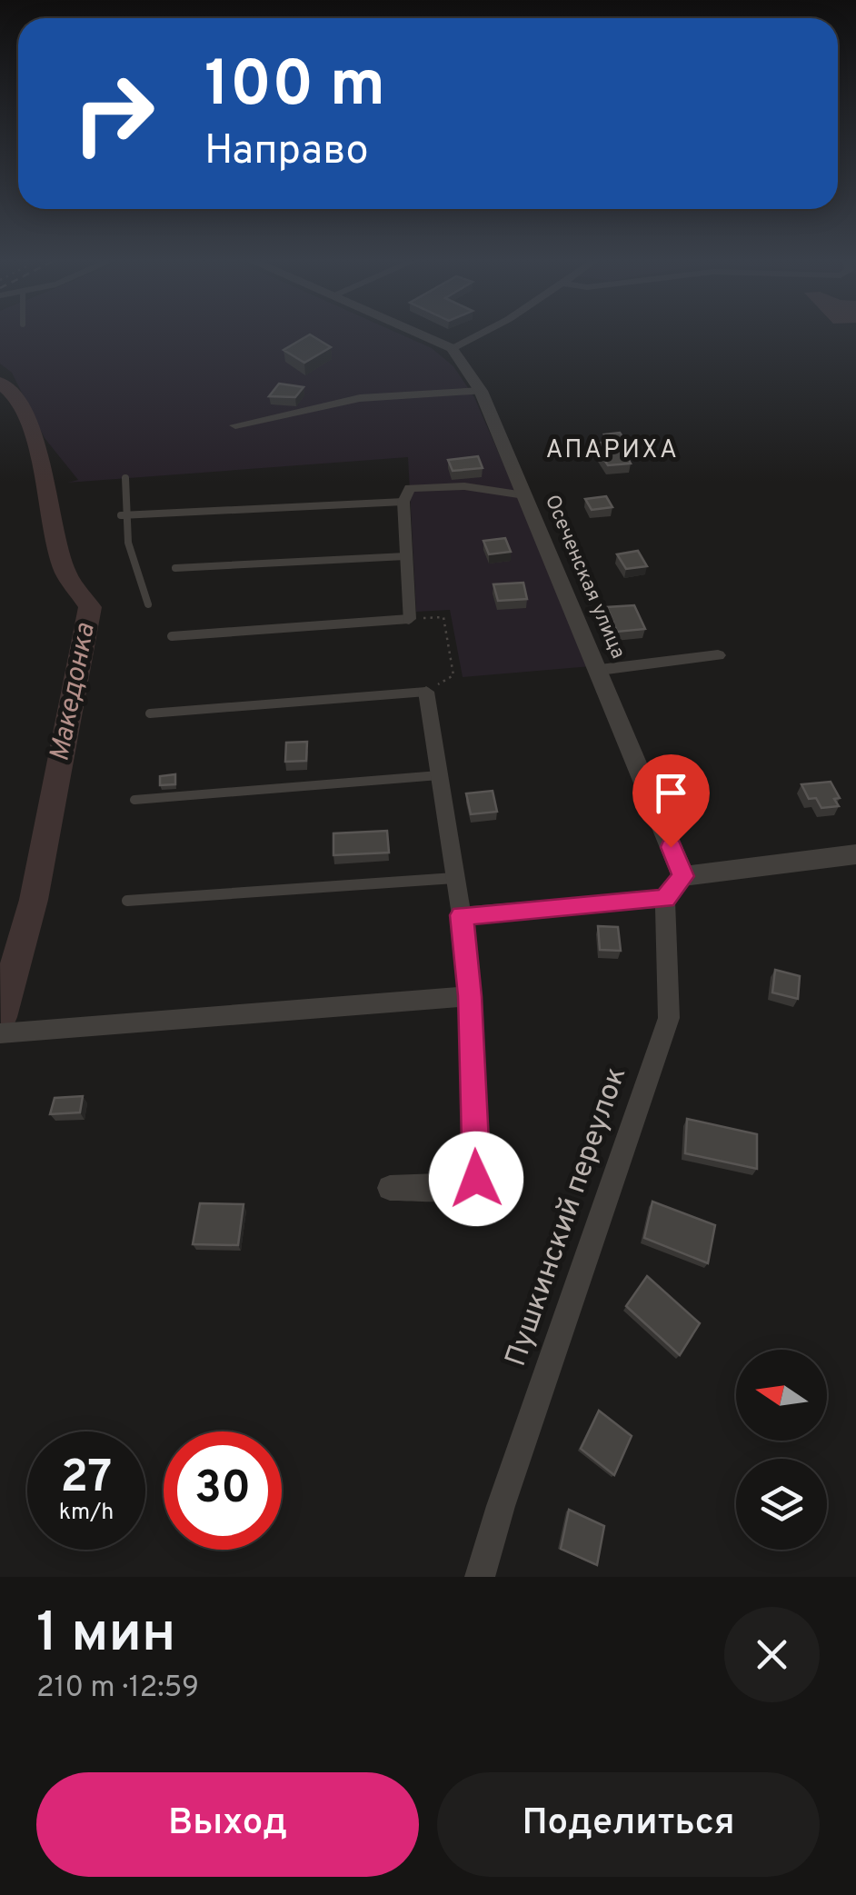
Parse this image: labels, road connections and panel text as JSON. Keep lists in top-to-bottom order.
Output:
{
  "streets": {
    "street": ["Осеченская улица", "Пушкинский переулок"]
  },
  "districts": ["АПАРИХА"],
  "water": ["Македонка"],
  "north": "left",
  "page": {
    "turn": ["100 m", "Направо"],
    "speed": "27 km/h",
    "limit": "30",
    "heading": ["1 мин", "210 m · 12:59"],
    "buttons": ["Выход", "Поделиться"]
  }
}
